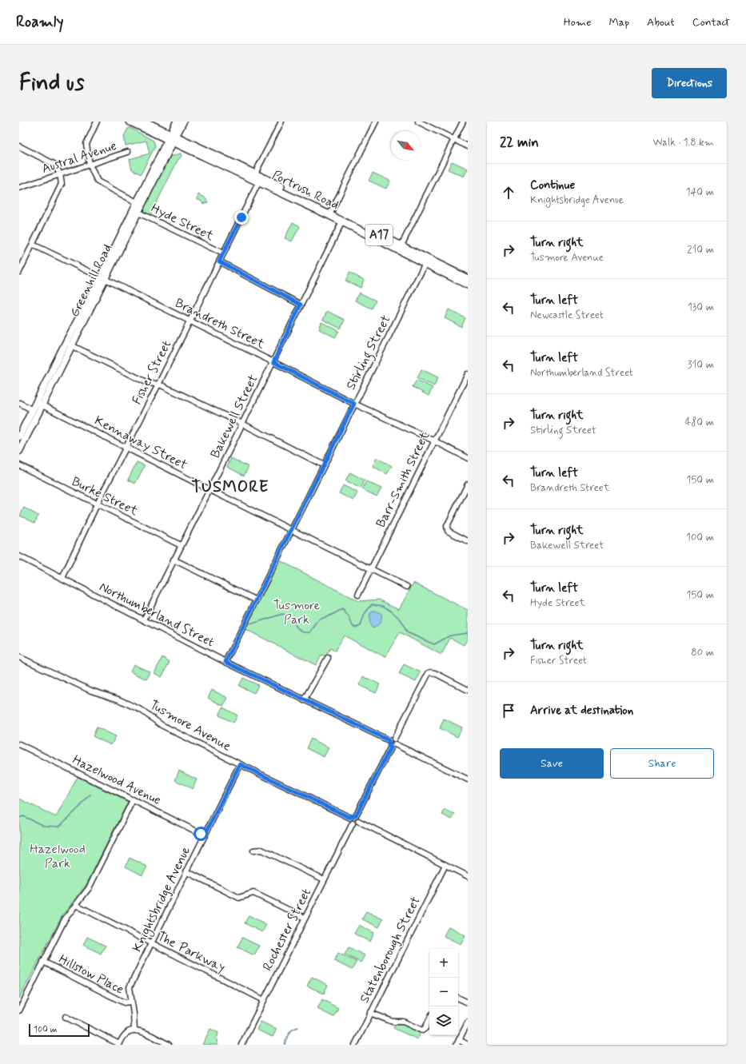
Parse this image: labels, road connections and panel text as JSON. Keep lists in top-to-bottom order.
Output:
{
  "streets": {
    "highway": ["Portrush Road", "A17"],
    "main road": ["Greenhill Road"],
    "street": [
      "Austral Avenue",
      "Hyde Street",
      "Brandreth Street",
      "Stirling Street",
      "Fisher Street",
      "Bakewell Street",
      "Kennaway Street",
      "Barr-Smith Street",
      "Burke Street",
      "Northumberland Street",
      "Tusmore Avenue",
      "Hazelwood Avenue",
      "Knightsbridge Avenue",
      "Rochester Street",
      "Statenborough Street",
      "The Parkway",
      "Hillstow Place"
    ]
  },
  "crossings": [
    ["Portrush Road", "Greenhill Road"],
    ["Portrush Road", "Stirling Street"],
    ["Portrush Road", "Fisher Street"],
    ["Portrush Road", "Bakewell Street"],
    ["Hyde Street", "Greenhill Road"],
    ["Hyde Street", "Fisher Street"],
    ["Greenhill Road", "Brandreth Street"],
    ["Greenhill Road", "Kennaway Street"],
    ["Brandreth Street", "Stirling Street"],
    ["Brandreth Street", "Fisher Street"],
    ["Brandreth Street", "Bakewell Street"],
    ["Brandreth Street", "Barr-Smith Street"],
    ["Stirling Street", "Kennaway Street"],
    ["Stirling Street", "Northumberland Street"],
    ["Fisher Street", "Kennaway Street"],
    ["Fisher Street", "Burke Street"],
    ["Fisher Street", "Northumberland Street"],
    ["Bakewell Street", "Kennaway Street"],
    ["Bakewell Street", "Burke Street"],
    ["Bakewell Street", "Northumberland Street"],
    ["Kennaway Street", "Barr-Smith Street"],
    ["Tusmore Avenue", "Knightsbridge Avenue"],
    ["Tusmore Avenue", "Rochester Street"],
    ["Hazelwood Avenue", "Knightsbridge Avenue"],
    ["Knightsbridge Avenue", "The Parkway"],
    ["Knightsbridge Avenue", "Hillstow Place"],
    ["Rochester Street", "The Parkway"]
  ],
  "districts": ["TUSMORE"],
  "parks": ["Tusmore Park", "Hazelwood Park"],
  "scale_bar": "100 m",
  "north": "bottom right",
  "page": {
    "header": "Roamly",
    "nav": [
      "Home",
      "Map",
      "About",
      "Contact"
    ],
    "buttons": [
      "Directions",
      ["Save", "Share"]
    ],
    "title": "Find us",
    "heading": ["22 min", "Walk · 1.8 km"],
    "list": [
      ["Continue", "Knightsbridge Avenue", "140 m"],
      ["Turn right", "Tusmore Avenue", "210 m"],
      ["Turn left", "Newcastle Street", "130 m"],
      ["Turn left", "Northumberland Street", "310 m"],
      ["Turn right", "Stirling Street", "480 m"],
      ["Turn left", "Brandreth Street", "150 m"],
      ["Turn right", "Bakewell Street", "100 m"],
      ["Turn left", "Hyde Street", "150 m"],
      ["Turn right", "Fisher Street", "80 m"],
      "Arrive at destination"
    ],
    "map_buttons": ["+", "−"],
    "scale": "100 m"
  }
}
